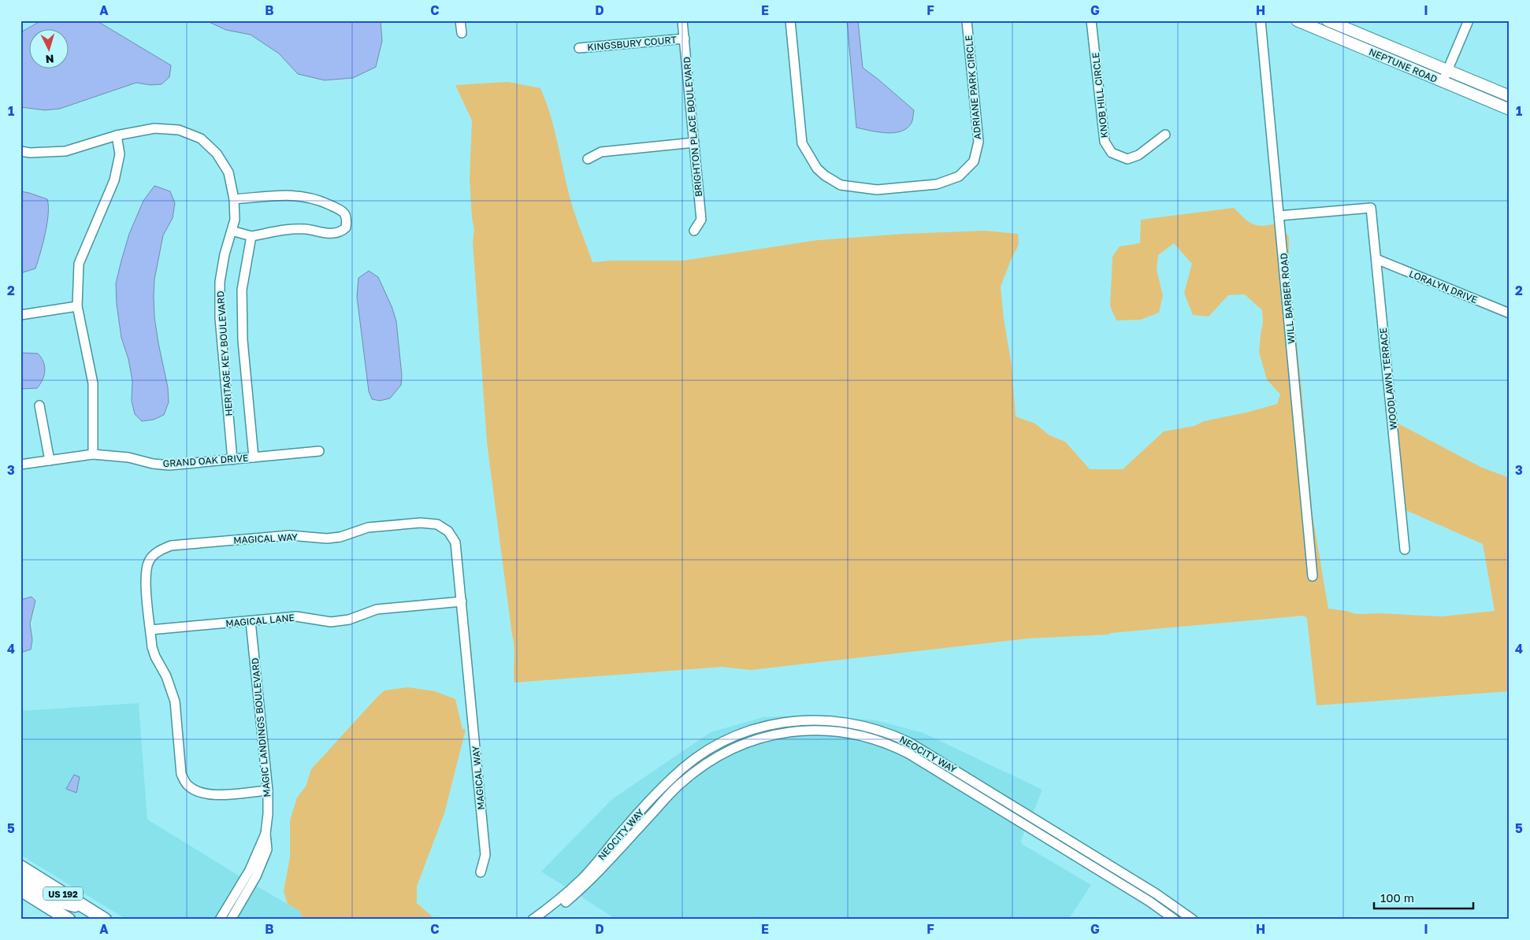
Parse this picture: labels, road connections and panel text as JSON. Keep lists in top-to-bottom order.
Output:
{
  "streets": {
    "highway": ["US 192"],
    "main road": ["NEPTUNE ROAD"],
    "street": [
      "KINGSBURY COURT",
      "ADRIANE PARK CIRCLE",
      "KNOB HILL CIRCLE",
      "BRIGHTON PLACE BOULEVARD",
      "LORALYN DRIVE",
      "WILL BARBER ROAD",
      "HERITAGE KEY BOULEVARD",
      "WOODLAWN TERRACE",
      "GRAND OAK DRIVE",
      "MAGICAL WAY",
      "MAGICAL LANE",
      "MAGIC LANDINGS BOULEVARD",
      "NEOCITY WAY"
    ]
  },
  "crossings": [
    ["KINGSBURY COURT", "BRIGHTON PLACE BOULEVARD"],
    ["LORALYN DRIVE", "WOODLAWN TERRACE"],
    ["WILL BARBER ROAD", "WOODLAWN TERRACE"],
    ["HERITAGE KEY BOULEVARD", "GRAND OAK DRIVE"],
    ["MAGICAL WAY", "MAGICAL LANE"],
    ["MAGICAL WAY", "MAGIC LANDINGS BOULEVARD"],
    ["MAGICAL LANE", "MAGIC LANDINGS BOULEVARD"]
  ],
  "scale_bar": "100 m",
  "north": "bottom",
  "grid": {
    "columns": [
      "A",
      "B",
      "C",
      "D",
      "E",
      "F",
      "G",
      "H",
      "I"
    ],
    "rows": [
      "1",
      "2",
      "3",
      "4",
      "5"
    ]
  }
}
